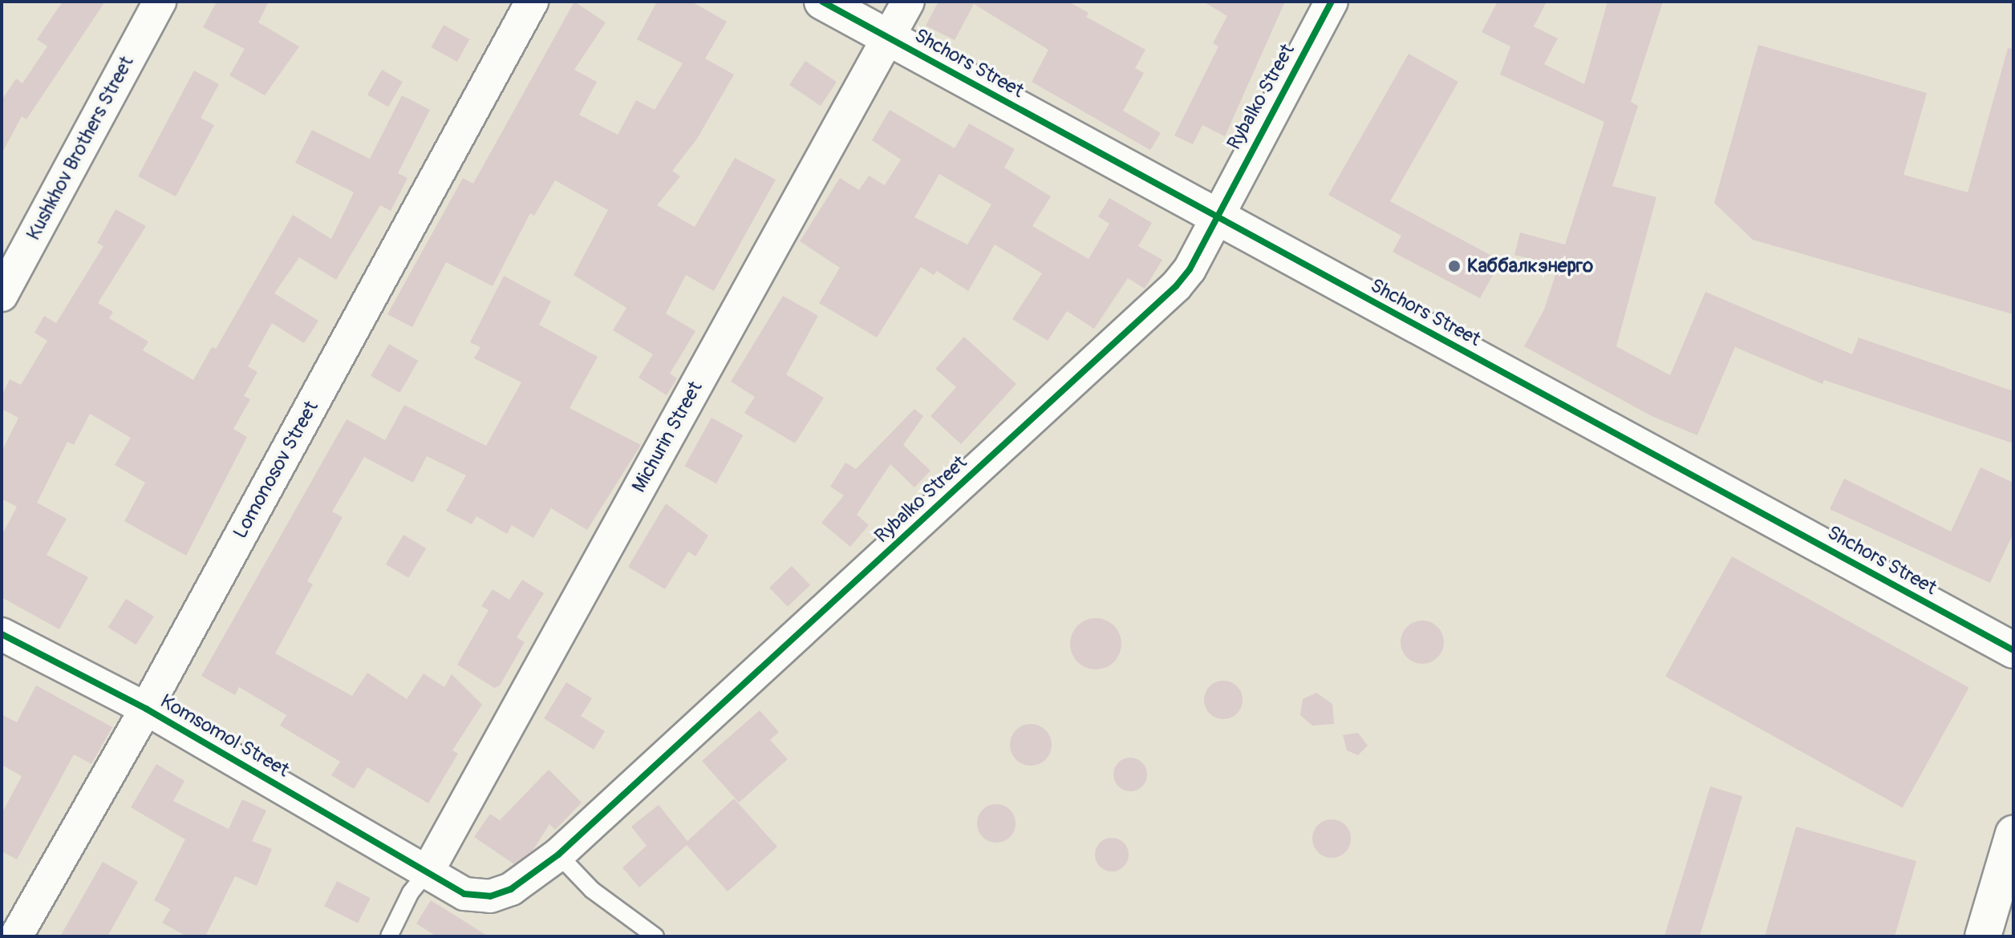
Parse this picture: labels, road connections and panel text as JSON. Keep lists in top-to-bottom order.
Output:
{
  "streets": {
    "street": [
      "Shchors Street",
      "Rybalko Street",
      "Kushkhov Brothers Street",
      "Michurin Street",
      "Lomonosov Street",
      "Komsomol Street"
    ]
  },
  "crossings": [
    ["Shchors Street", "Rybalko Street"],
    ["Shchors Street", "Michurin Street"],
    ["Rybalko Street", "Michurin Street"],
    ["Rybalko Street", "Komsomol Street"],
    ["Michurin Street", "Komsomol Street"],
    ["Lomonosov Street", "Komsomol Street"]
  ],
  "places": ["Каббалкэнерго"]
}
